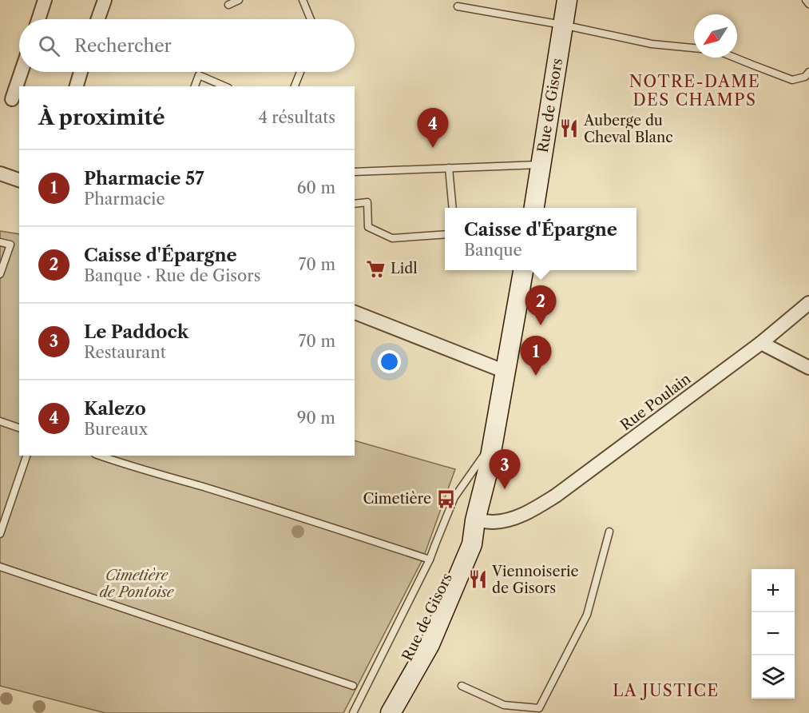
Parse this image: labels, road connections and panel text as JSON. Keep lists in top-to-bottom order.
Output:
{
  "streets": {
    "main road": ["Rue de Gisors"],
    "street": ["Rue Poulain"]
  },
  "crossings": [
    ["Rue de Gisors", "Rue Poulain"]
  ],
  "districts": ["NOTRE-DAME DES CHAMPS", "LA JUSTICE"],
  "parks": ["Cimetière de Pontoise"],
  "places": {
    "restaurant": ["Auberge du Cheval Blanc", "Viennoiserie de Gisors"],
    "supermarket": ["Lidl"],
    "bus stop": ["Cimetière"]
  },
  "north": "bottom left",
  "page": {
    "search": "Rechercher",
    "heading": ["À proximité", "4 résultats"],
    "pins": [
      "4",
      "2",
      "1",
      "3"
    ],
    "list": [
      {
        "mark": "1",
        "name": "Pharmacie 57",
        "note": "Pharmacie",
        "value": "60 m"
      },
      {
        "mark": "2",
        "name": "Caisse d'Épargne",
        "note": "Banque · Rue de Gisors",
        "value": "70 m"
      },
      {
        "mark": "3",
        "name": "Le Paddock",
        "note": "Restaurant",
        "value": "70 m"
      },
      {
        "mark": "4",
        "name": "Kalezo",
        "note": "Bureaux",
        "value": "90 m"
      }
    ],
    "popup": ["Caisse d'Épargne", "Banque"],
    "map_buttons": ["+", "−"]
  }
}
